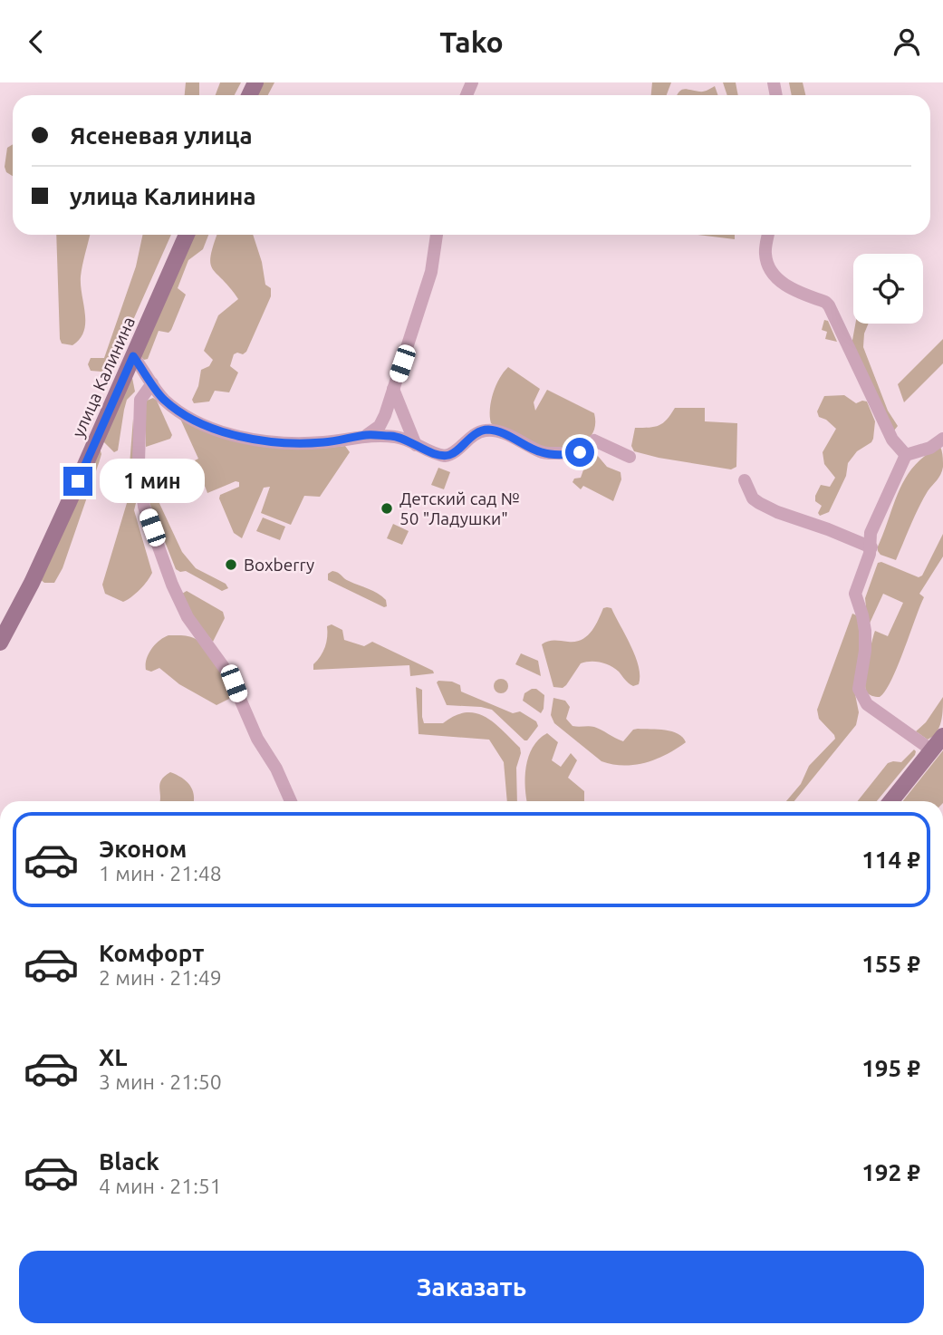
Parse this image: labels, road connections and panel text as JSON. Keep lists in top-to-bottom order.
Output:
{
  "streets": {
    "main road": ["улица Калинина"]
  },
  "places": ["Детский сад № 50 \"Ладушки\"", "Boxberry"],
  "page": {
    "header": "Tako",
    "banner": ["Ясеневая улица", "улица Калинина"],
    "bubble": "1 мин",
    "list": [
      {
        "name": "Эконом",
        "note": "1 мин · 21:48",
        "value": "114 ₽"
      },
      {
        "name": "Комфорт",
        "note": "2 мин · 21:49",
        "value": "155 ₽"
      },
      {
        "name": "XL",
        "note": "3 мин · 21:50",
        "value": "195 ₽"
      },
      {
        "name": "Black",
        "note": "4 мин · 21:51",
        "value": "192 ₽"
      }
    ],
    "buttons": "Заказать"
  }
}
